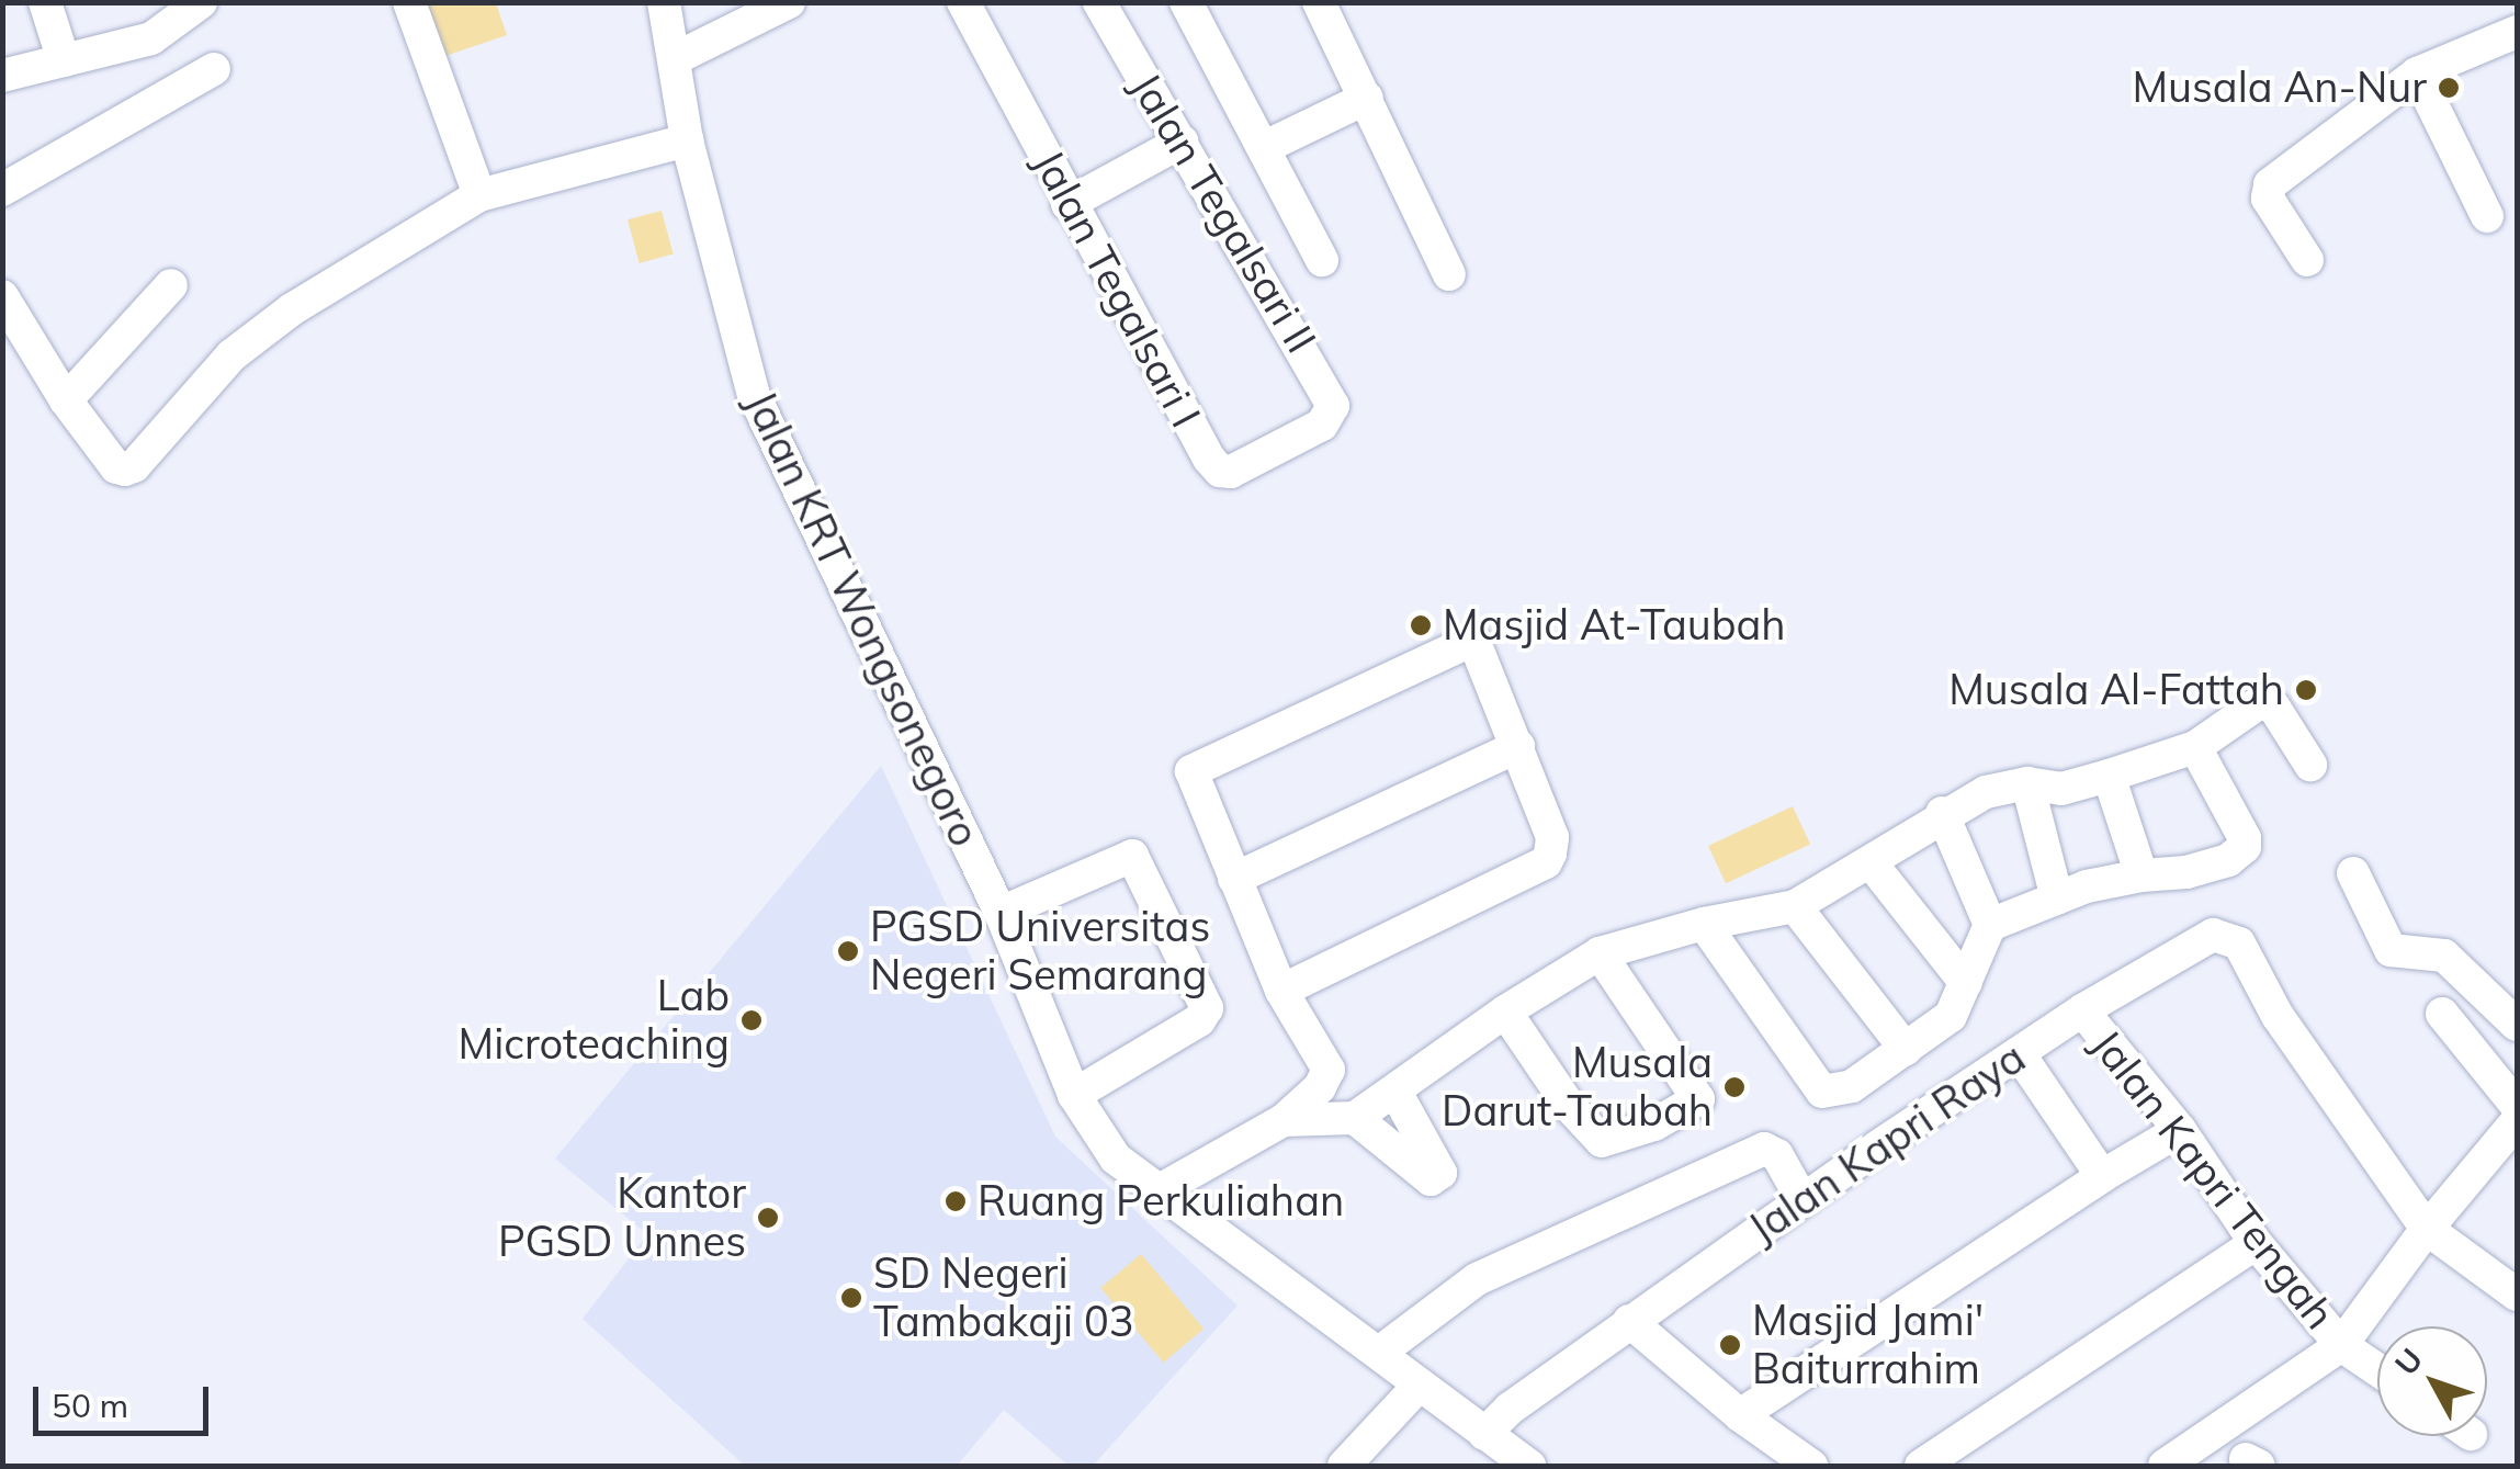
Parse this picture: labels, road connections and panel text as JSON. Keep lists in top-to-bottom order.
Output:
{
  "streets": {
    "street": [
      "Jalan Tegalsari II",
      "Jalan Tegalsari I",
      "Jalan KRT Wongsonegoro",
      "Jalan Kapri Raya",
      "Jalan Kapri Tengah"
    ]
  },
  "crossings": [
    ["Jalan Tegalsari II", "Jalan Tegalsari I"],
    ["Jalan KRT Wongsonegoro", "Jalan Kapri Raya"],
    ["Jalan Kapri Raya", "Jalan Kapri Tengah"]
  ],
  "places": [
    "Musala An-Nur",
    "Masjid At-Taubah",
    "Musala Al-Fattah",
    "PGSD Universitas Negeri Semarang",
    "Lab Microteaching",
    "Musala Darut-Taubah",
    "Ruang Perkuliahan",
    "Kantor PGSD Unnes",
    "SD Negeri Tambakaji 03",
    "Masjid Jami' Baiturrahim"
  ],
  "scale_bar": "50 m",
  "north": "top left"
}
